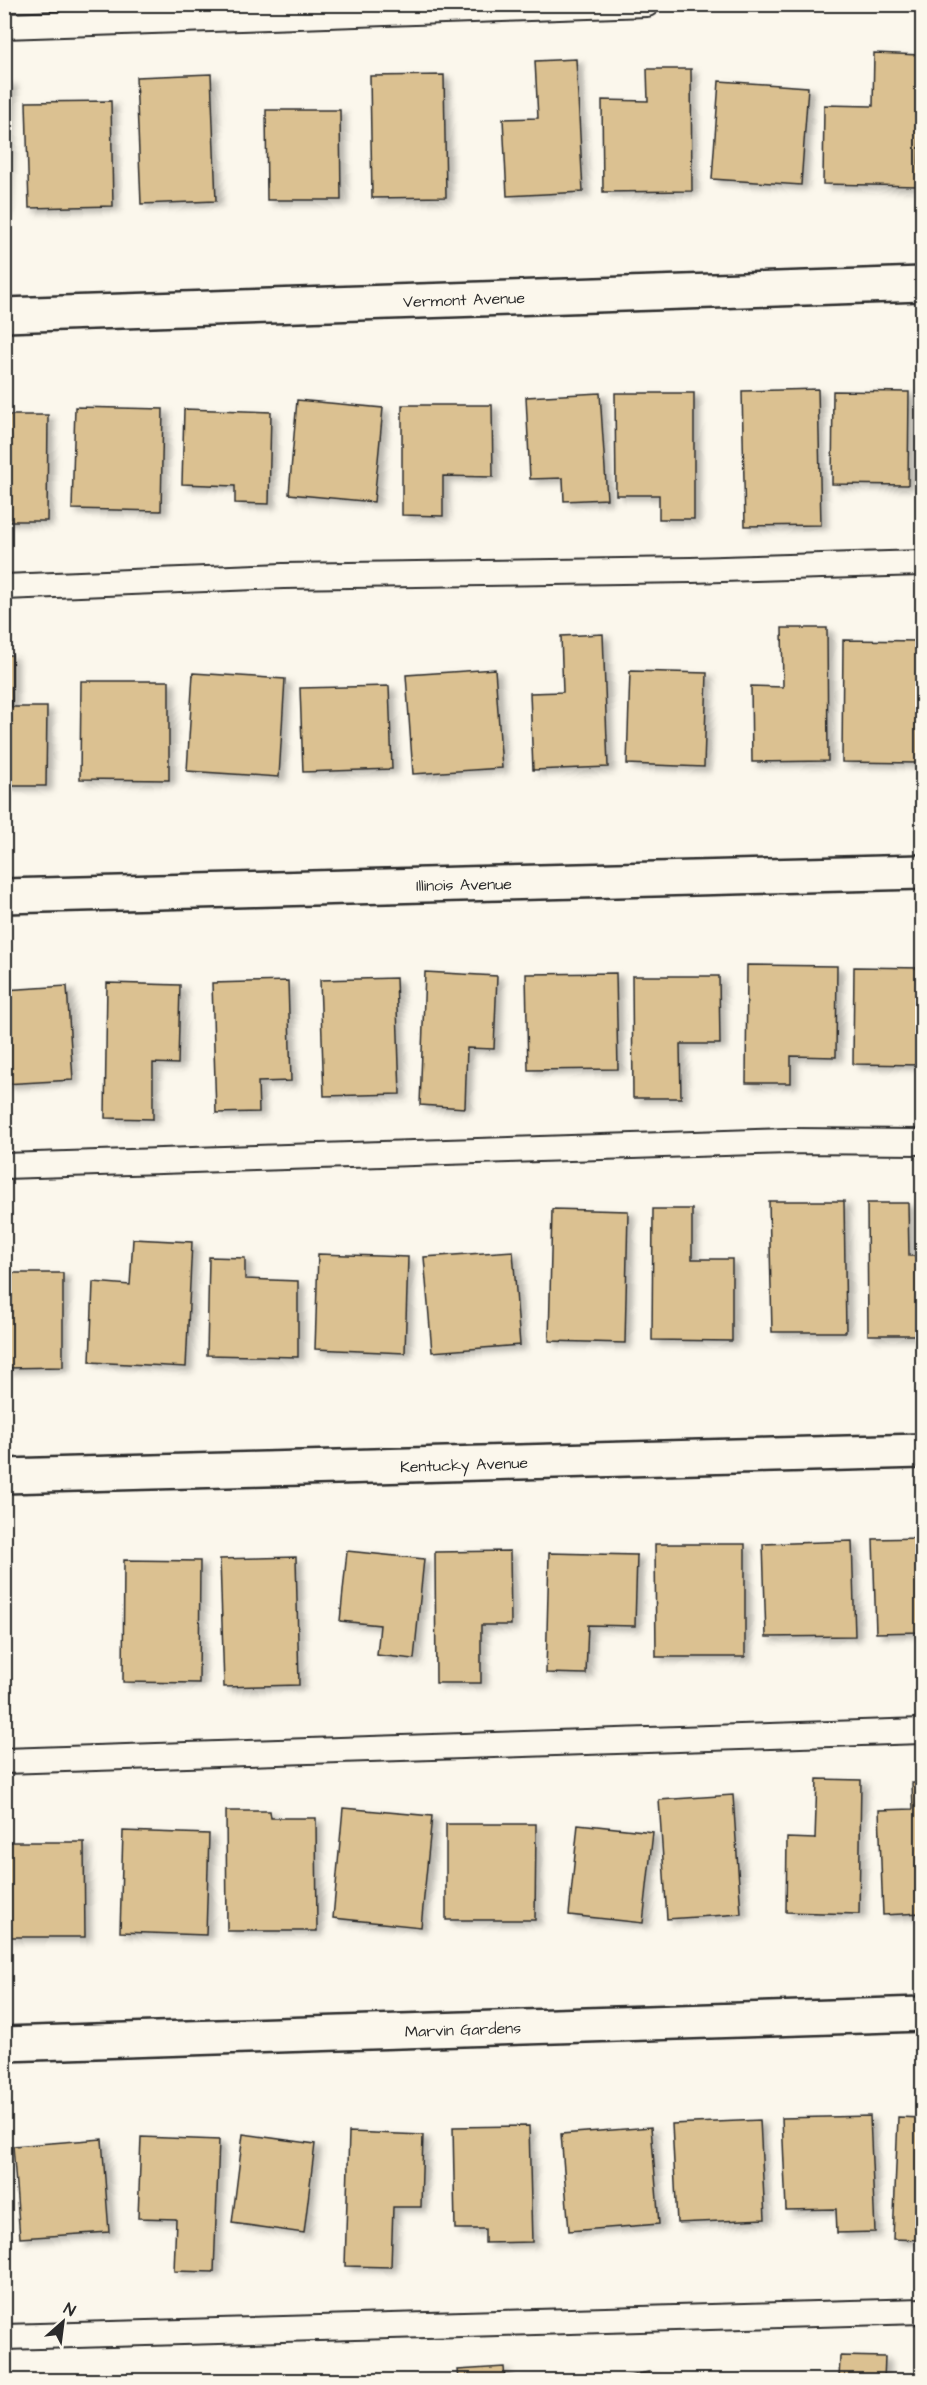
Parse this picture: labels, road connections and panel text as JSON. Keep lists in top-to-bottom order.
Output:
{
  "streets": {
    "street": [
      "Vermont Avenue",
      "Illinois Avenue",
      "Kentucky Avenue",
      "Marvin Gardens"
    ]
  },
  "north": "top right"
}
